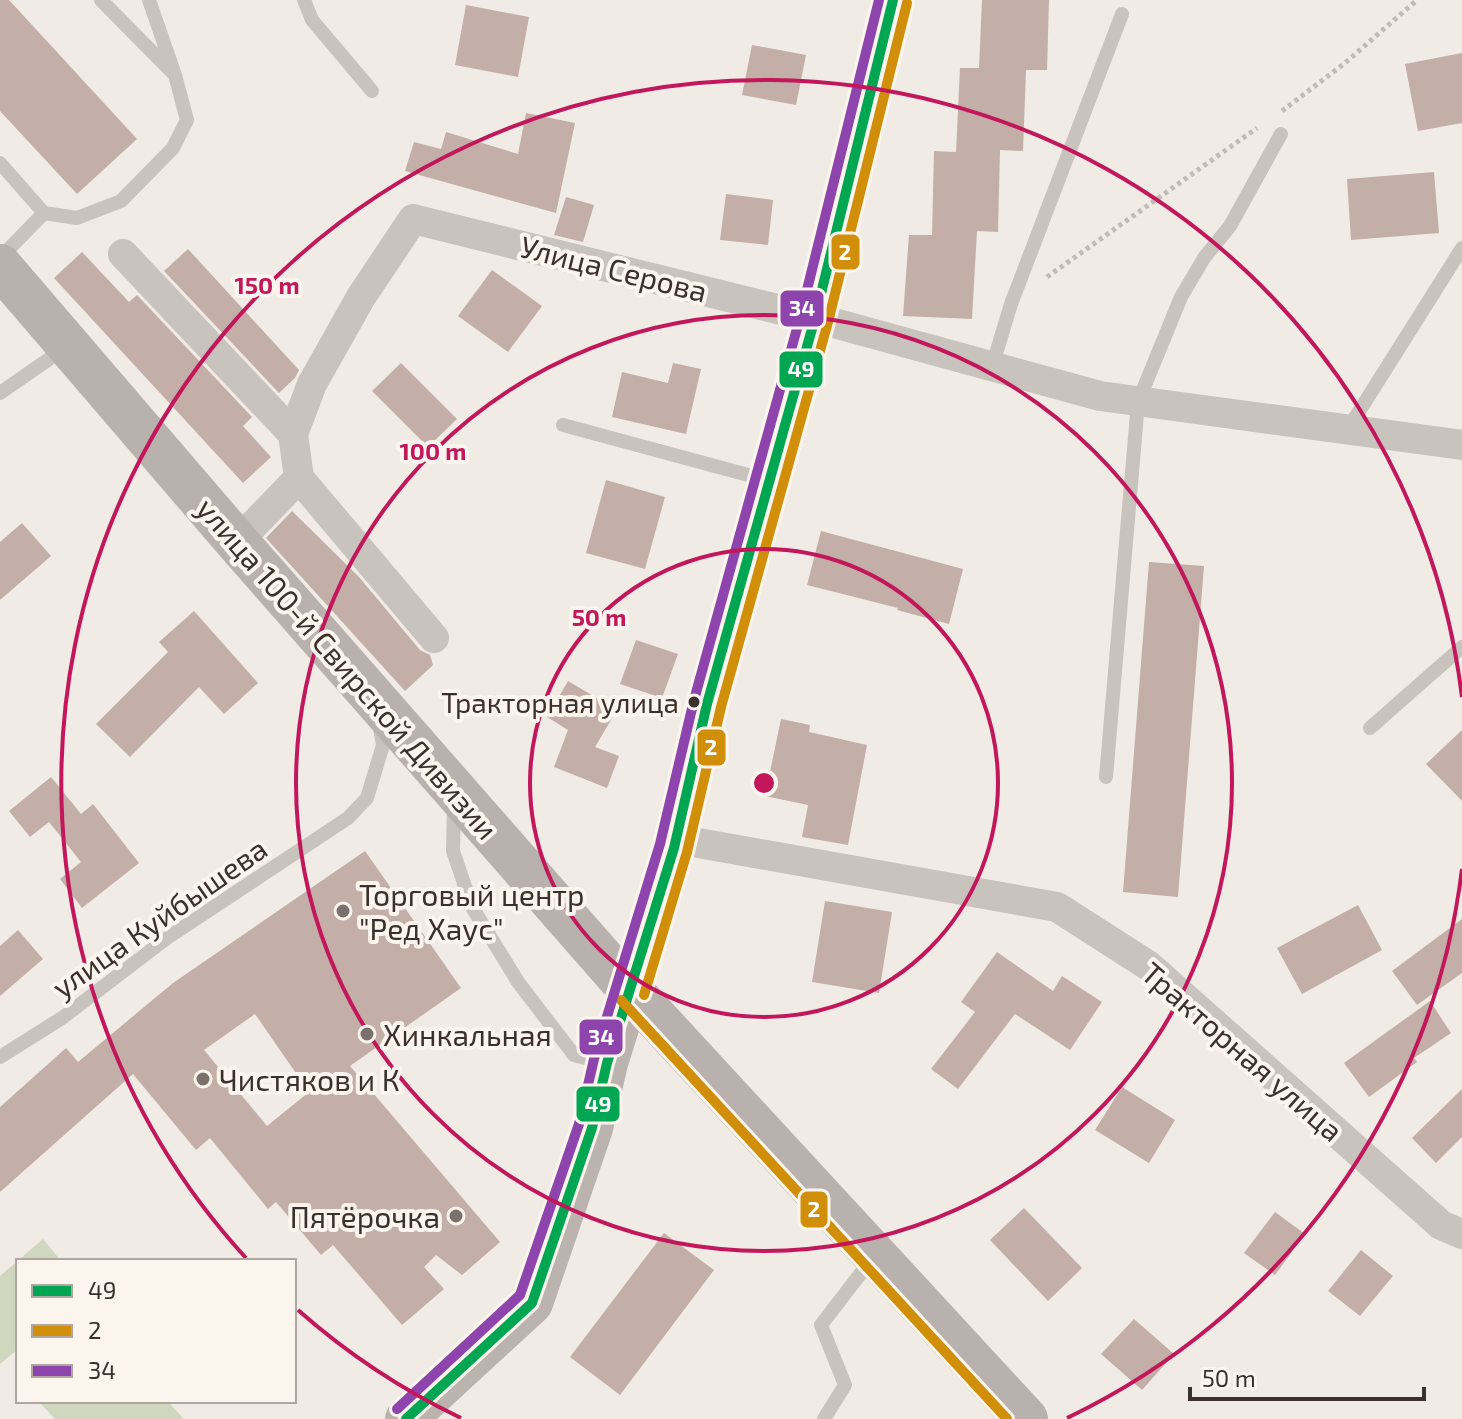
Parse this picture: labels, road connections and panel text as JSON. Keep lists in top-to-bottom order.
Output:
{
  "streets": {
    "main road": ["улица 100-й Свирской Дивизии"],
    "street": ["Улица Серова", "Тракторная улица"],
    "lane": ["улица Куйбышева"]
  },
  "crossings": [
    ["улица 100-й Свирской Дивизии", "улица Куйбышева"]
  ],
  "places": [
    "Тракторная улица",
    "Торговый центр \"Ред Хаус\"",
    "Хинкальная",
    "Чистяков и К",
    "Пятёрочка"
  ],
  "lines": ["transit line 49", "transit line 34", "transit line 2"],
  "legend": ["49", "2", "34"],
  "scale_bar": "50 m",
  "rings": ["150 m", "100 m", "50 m"]
}
